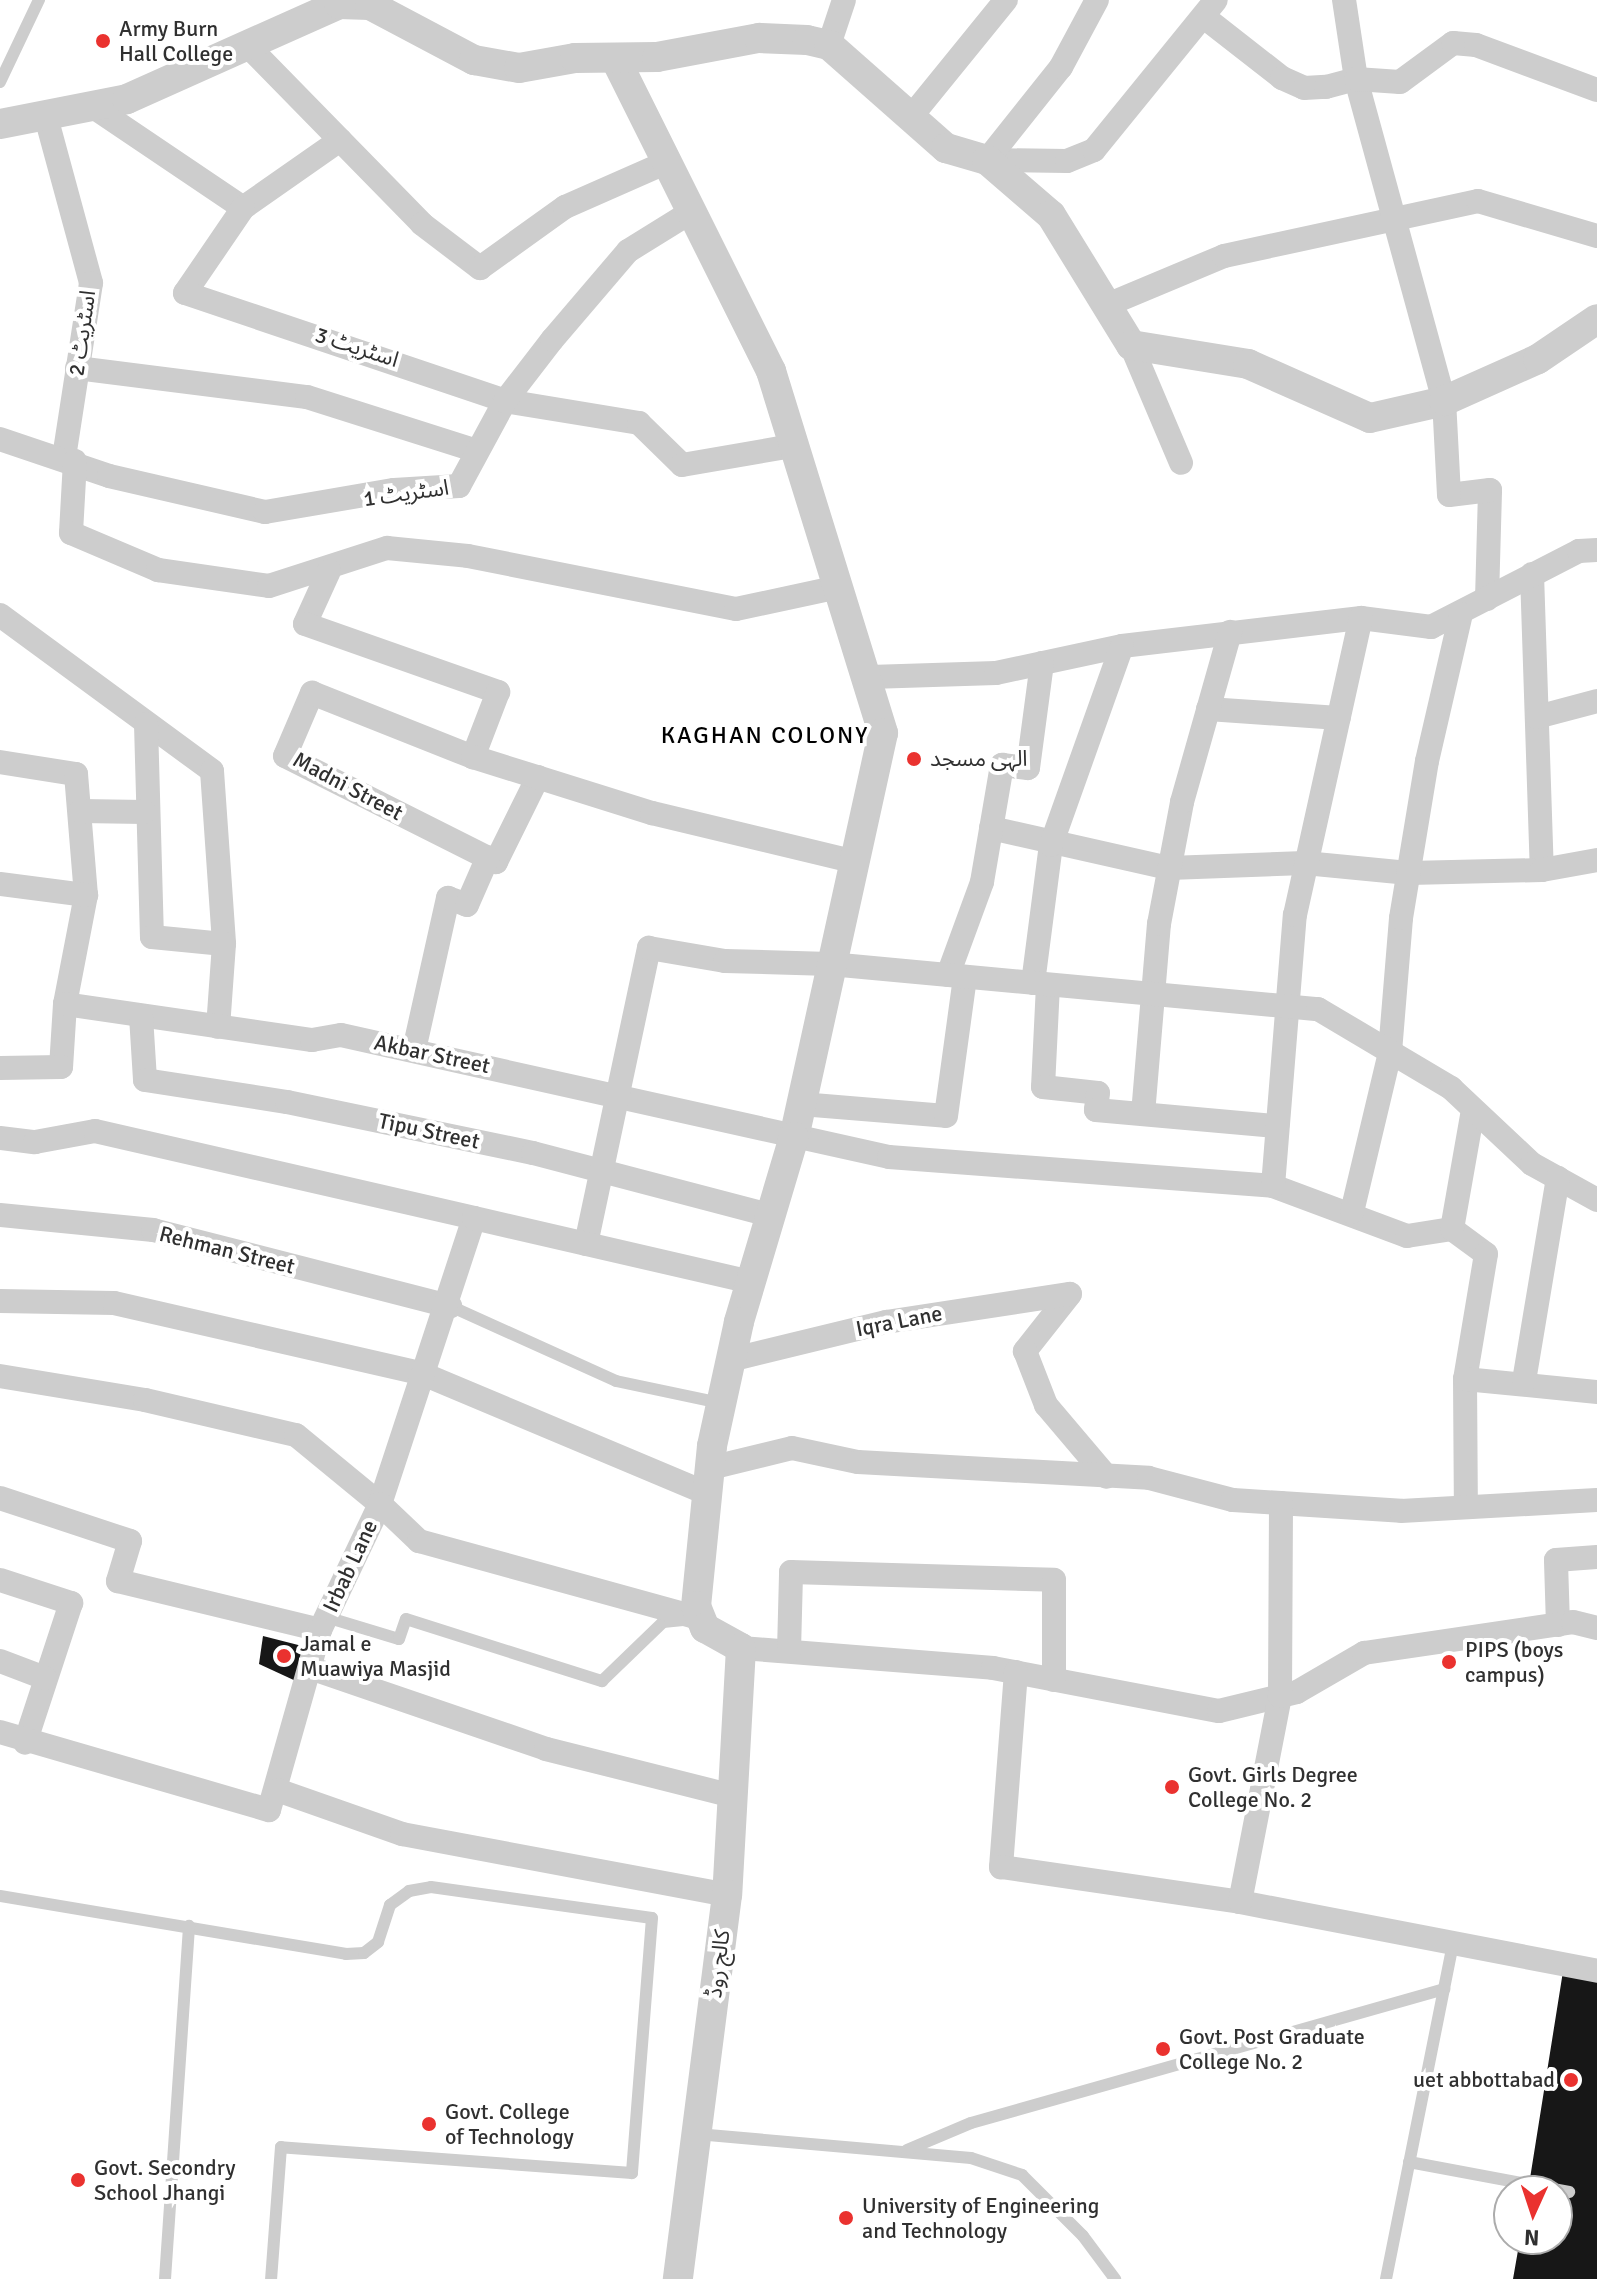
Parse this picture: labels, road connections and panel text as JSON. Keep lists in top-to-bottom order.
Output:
{
  "streets": {
    "street": [
      "اسٹریٹ 2",
      "اسٹریٹ 3",
      "اسٹریٹ 1",
      "Madni Street",
      "Akbar Street",
      "Tipu Street",
      "Rehman Street",
      "Iqra Lane",
      "Irbab Lane",
      "کالج روڈ"
    ]
  },
  "crossings": [
    ["اسٹریٹ 2", "اسٹریٹ 1"],
    ["اسٹریٹ 3", "اسٹریٹ 1"],
    ["Akbar Street", "Tipu Street"]
  ],
  "districts": ["KAGHAN COLONY"],
  "places": [
    "Army Burn Hall College",
    "الہی مسجد",
    "Jamal e Muawiya Masjid",
    "PIPS (boys campus)",
    "Govt. Girls Degree College No. 2",
    "Govt. Post Graduate College No. 2",
    "uet abbottabad",
    "Govt. College of Technology",
    "Govt. Secondry School Jhangi",
    "University of Engineering and Technology"
  ],
  "north": "bottom"
}
